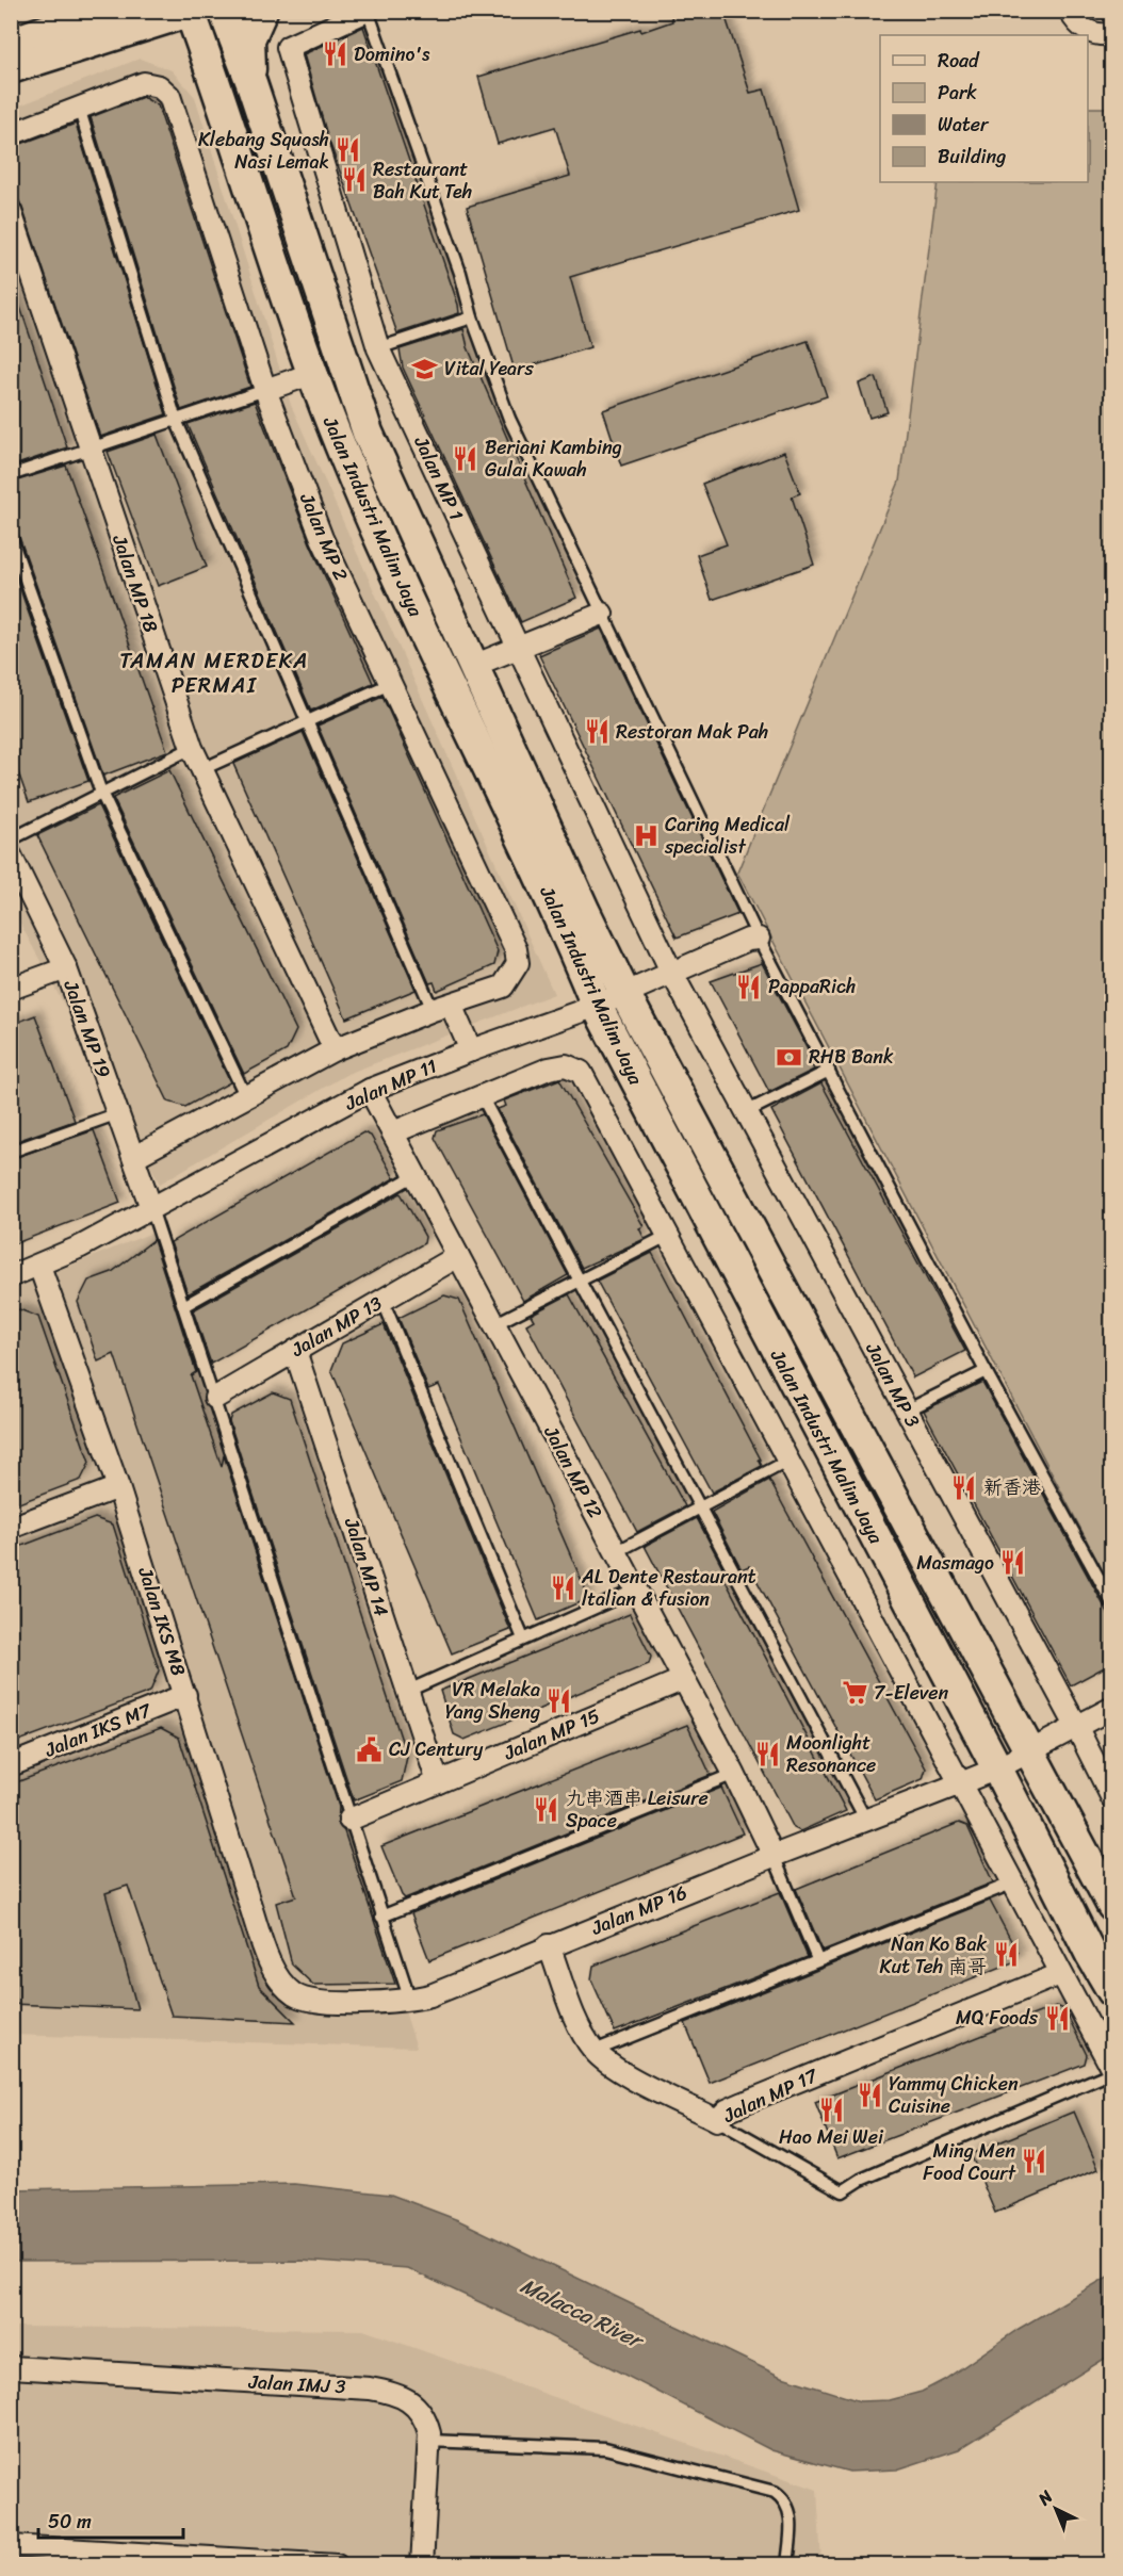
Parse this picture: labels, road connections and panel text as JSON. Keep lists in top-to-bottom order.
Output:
{
  "streets": {
    "main road": ["Jalan Industri Malim Jaya"],
    "street": [
      "Jalan MP 1",
      "Jalan MP 2",
      "Jalan MP 18",
      "Jalan MP 19",
      "Jalan MP 11",
      "Jalan MP 13",
      "Jalan MP 3",
      "Jalan MP 12",
      "Jalan MP 14",
      "Jalan IKS M8",
      "Jalan IKS M7",
      "Jalan MP 15",
      "Jalan MP 16",
      "Jalan MP 17",
      "Jalan IMJ 3"
    ]
  },
  "crossings": [
    ["Jalan MP 1", "Jalan MP 11"],
    ["Jalan MP 1", "Jalan MP 3"],
    ["Jalan Industri Malim Jaya", "Jalan MP 11"],
    ["Jalan Industri Malim Jaya", "Jalan MP 16"],
    ["Jalan MP 19", "Jalan MP 11"],
    ["Jalan MP 11", "Jalan MP 3"],
    ["Jalan MP 11", "Jalan MP 12"],
    ["Jalan MP 11", "Jalan IKS M8"],
    ["Jalan MP 13", "Jalan MP 12"],
    ["Jalan MP 13", "Jalan MP 14"],
    ["Jalan MP 3", "Jalan MP 16"],
    ["Jalan MP 12", "Jalan MP 15"],
    ["Jalan MP 12", "Jalan MP 16"],
    ["Jalan MP 14", "Jalan MP 15"],
    ["Jalan IKS M8", "Jalan IKS M7"],
    ["Jalan IKS M8", "Jalan MP 16"],
    ["Jalan MP 16", "Jalan MP 17"]
  ],
  "districts": ["TAMAN MERDEKA PERMAI"],
  "water": ["Malacca River"],
  "places": {
    "restaurant": [
      "Domino's",
      "Klebang Squash Nasi Lemak",
      "Restaurant Bah Kut Teh",
      "Beriani Kambing Gulai Kawah",
      "Restoran Mak Pah",
      "PappaRich",
      "新香港",
      "Masmago",
      "AL Dente Restaurant ltalian & fusion",
      "VR Melaka Yang Sheng",
      "Moonlight Resonance",
      "九串酒串 Leisure Space",
      "Nan Ko Bak Kut Teh 南哥",
      "MQ Foods",
      "Yammy Chicken Cuisine",
      "Hao Mei Wei",
      "Ming Men Food Court"
    ],
    "school or university": ["Vital Years"],
    "hospital": ["Caring Medical specialist"],
    "bank": ["RHB Bank"],
    "supermarket": ["7-Eleven"],
    "public building": ["CJ Century"]
  },
  "legend": [
    "Road",
    "Park",
    "Water",
    "Building"
  ],
  "scale_bar": "50 m",
  "north": "top left"
}
